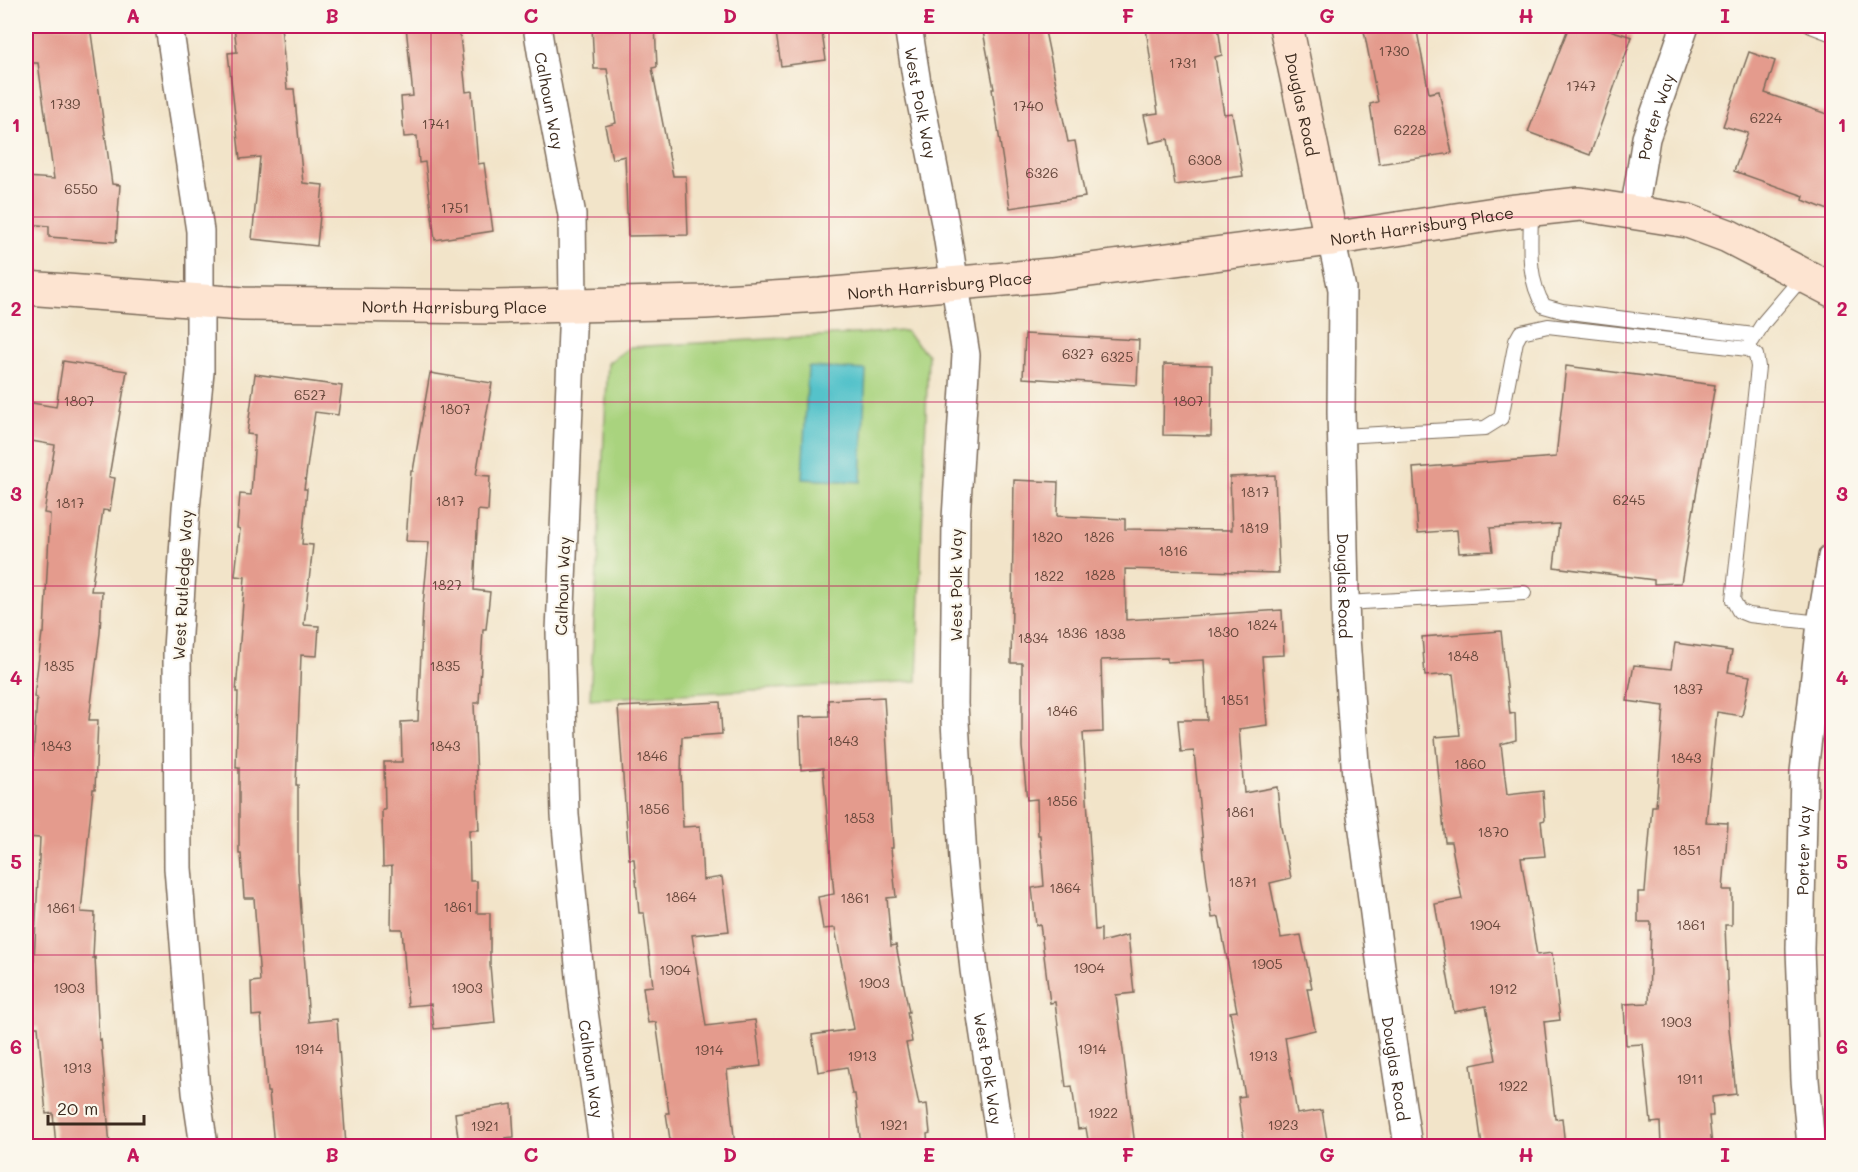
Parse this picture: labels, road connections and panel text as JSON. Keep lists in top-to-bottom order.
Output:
{
  "streets": {
    "street": [
      "Calhoun Way",
      "West Polk Way",
      "Douglas Road",
      "Porter Way",
      "North Harrisburg Place",
      "West Rutledge Way"
    ]
  },
  "crossings": [
    ["Calhoun Way", "North Harrisburg Place"],
    ["West Polk Way", "North Harrisburg Place"],
    ["Douglas Road", "North Harrisburg Place"],
    ["Porter Way", "North Harrisburg Place"],
    ["North Harrisburg Place", "West Rutledge Way"]
  ],
  "house_numbers": [
    "1730",
    "1731",
    "1747",
    "1739",
    "1740",
    "6224",
    "1741",
    "6228",
    "6308",
    "6326",
    "6550",
    "1751",
    "6327",
    "6325",
    "6527",
    "1807",
    "1807",
    "1807",
    "1817",
    "6245",
    "1817",
    "1817",
    "1819",
    "1820",
    "1826",
    "1816",
    "1828",
    "1822",
    "1827",
    "1824",
    "1830",
    "1836",
    "1838",
    "1834",
    "1848",
    "1835",
    "1835",
    "1837",
    "1851",
    "1846",
    "1843",
    "1843",
    "1843",
    "1846",
    "1843",
    "1860",
    "1856",
    "1856",
    "1861",
    "1853",
    "1870",
    "1851",
    "1871",
    "1864",
    "1864",
    "1861",
    "1861",
    "1861",
    "1904",
    "1861",
    "1905",
    "1904",
    "1904",
    "1903",
    "1903",
    "1903",
    "1912",
    "1903",
    "1914",
    "1914",
    "1914",
    "1913",
    "1913",
    "1913",
    "1911",
    "1922",
    "1922",
    "1921",
    "1923",
    "1921"
  ],
  "scale_bar": "20 m",
  "grid": {
    "columns": [
      "A",
      "B",
      "C",
      "D",
      "E",
      "F",
      "G",
      "H",
      "I"
    ],
    "rows": [
      "1",
      "2",
      "3",
      "4",
      "5",
      "6"
    ]
  }
}
